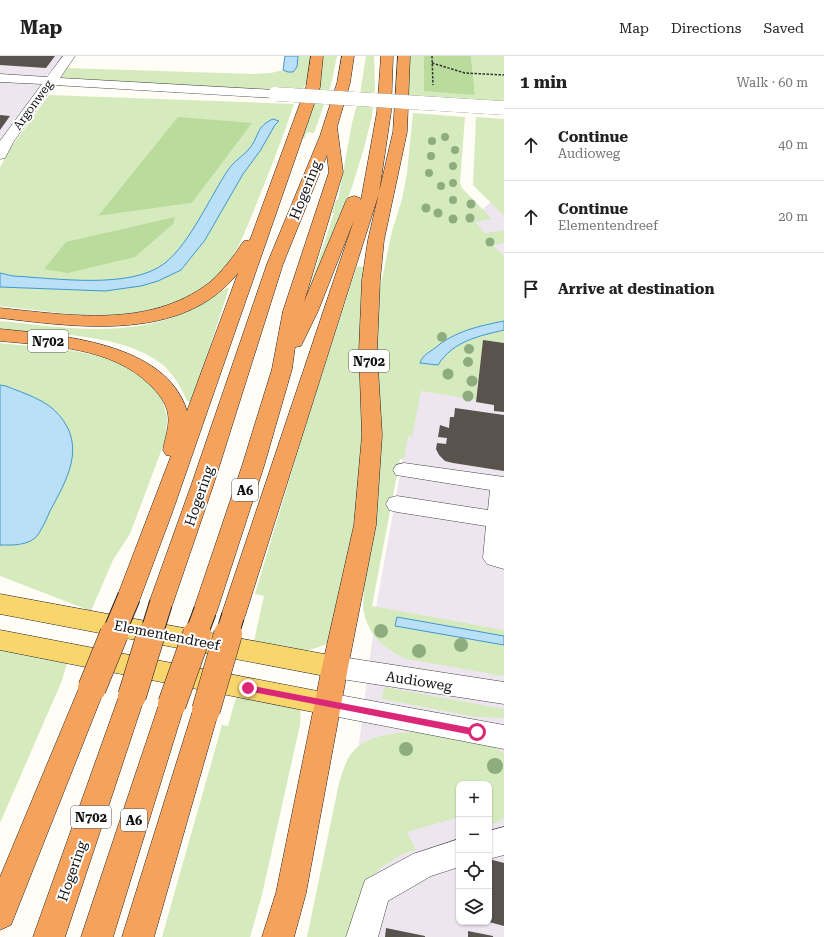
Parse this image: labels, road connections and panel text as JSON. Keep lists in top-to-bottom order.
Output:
{
  "streets": {
    "highway": ["Hogering", "N702", "A6"],
    "main road": ["Elementendreef"],
    "street": ["Argonweg", "Audioweg"]
  },
  "crossings": [
    ["Hogering", "A6"],
    ["N702", "Elementendreef"],
    ["N702", "Audioweg"],
    ["Elementendreef", "Audioweg"]
  ],
  "page": {
    "header": "Map",
    "nav": ["Map", "Directions", "Saved"],
    "heading": ["1 min", "Walk · 60 m"],
    "list": [
      ["Continue", "Audioweg", "40 m"],
      ["Continue", "Elementendreef", "20 m"],
      "Arrive at destination"
    ],
    "map_buttons": ["+", "−"]
  }
}
